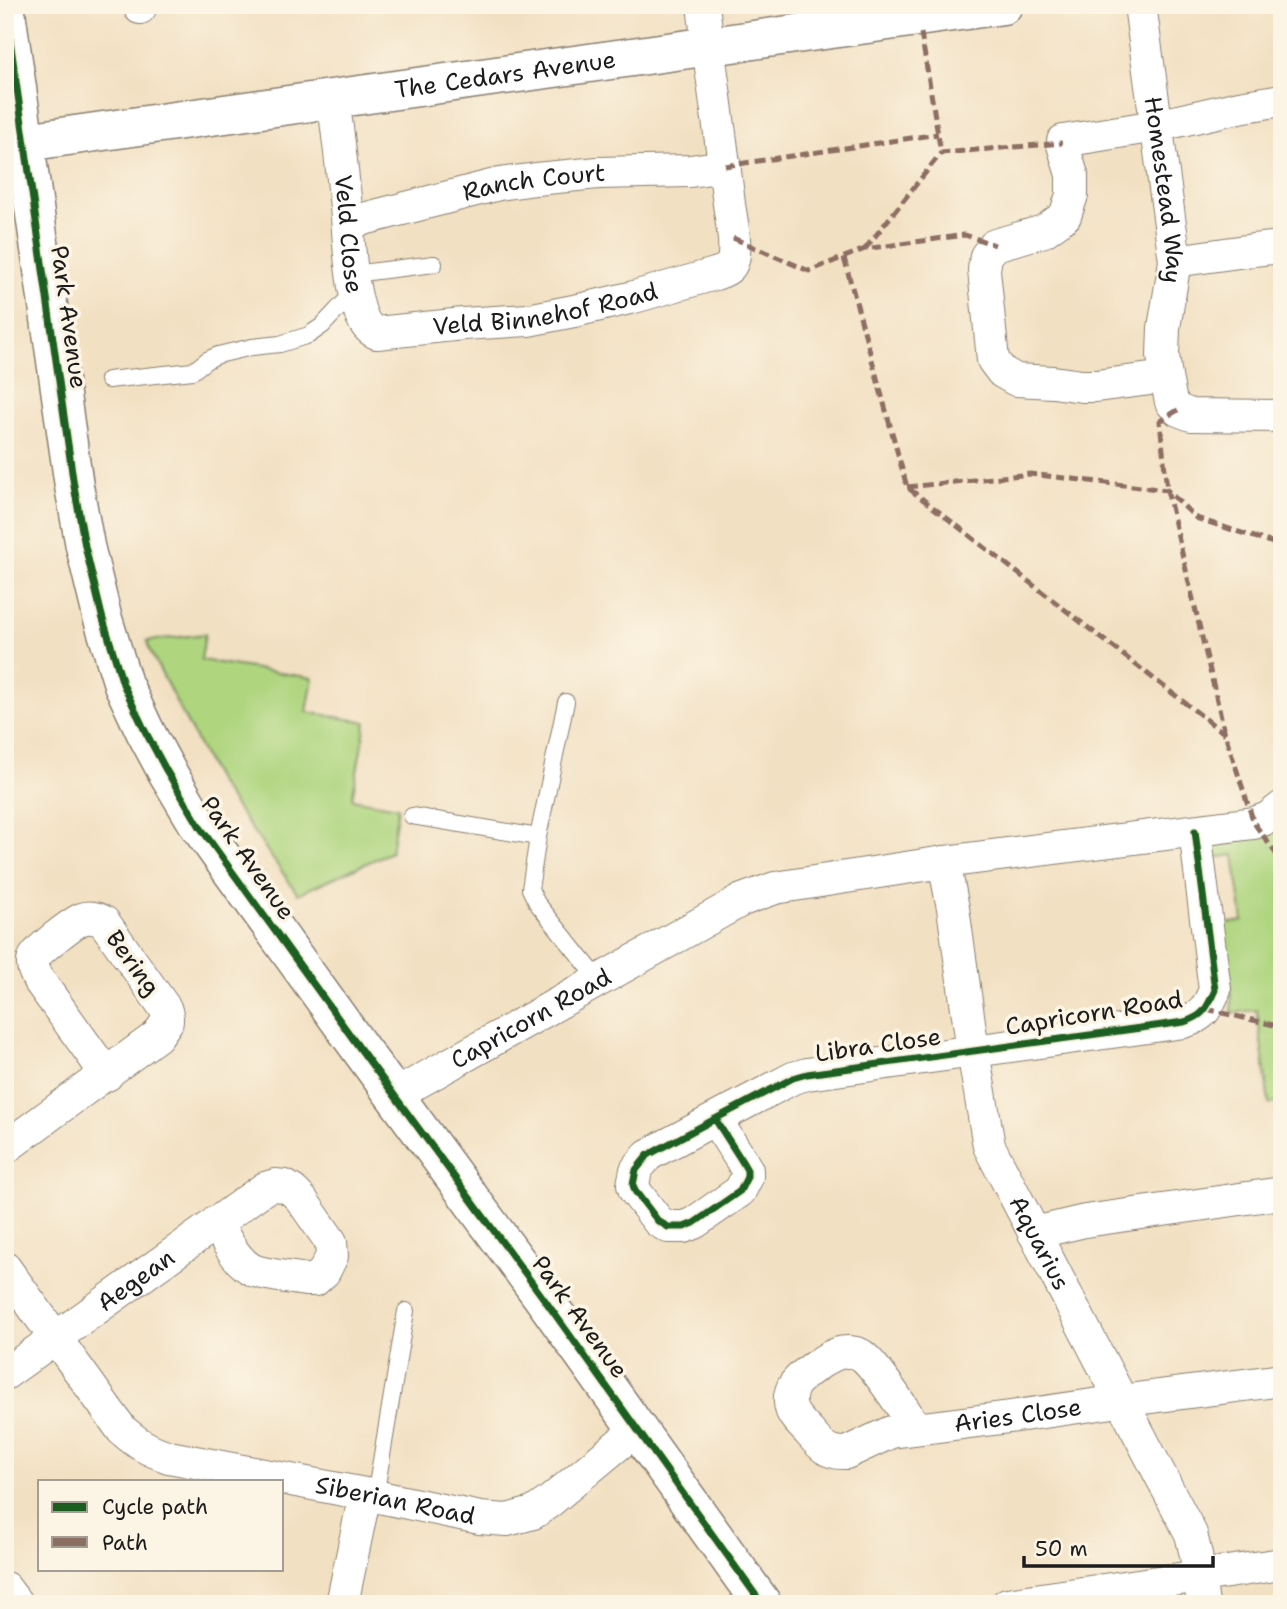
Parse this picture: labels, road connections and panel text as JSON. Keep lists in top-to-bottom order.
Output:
{
  "streets": {
    "street": [
      "The Cedars Avenue",
      "Ranch Court",
      "Homestead Way",
      "Veld Close",
      "Veld Binnehof Road",
      "Park Avenue",
      "Bering",
      "Capricorn Road",
      "Libra Close",
      "Aquarius",
      "Aegean",
      "Aries Close",
      "Siberian Road"
    ]
  },
  "crossings": [
    ["The Cedars Avenue", "Veld Close"],
    ["The Cedars Avenue", "Park Avenue"],
    ["Ranch Court", "Veld Close"],
    ["Ranch Court", "Veld Binnehof Road"],
    ["Veld Close", "Veld Binnehof Road"],
    ["Park Avenue", "Capricorn Road"],
    ["Park Avenue", "Siberian Road"],
    ["Capricorn Road", "Libra Close"],
    ["Capricorn Road", "Aquarius"],
    ["Libra Close", "Aquarius"],
    ["Aquarius", "Aries Close"],
    ["Aegean", "Siberian Road"]
  ],
  "legend": ["Cycle path", "Path"],
  "scale_bar": "50 m"
}
